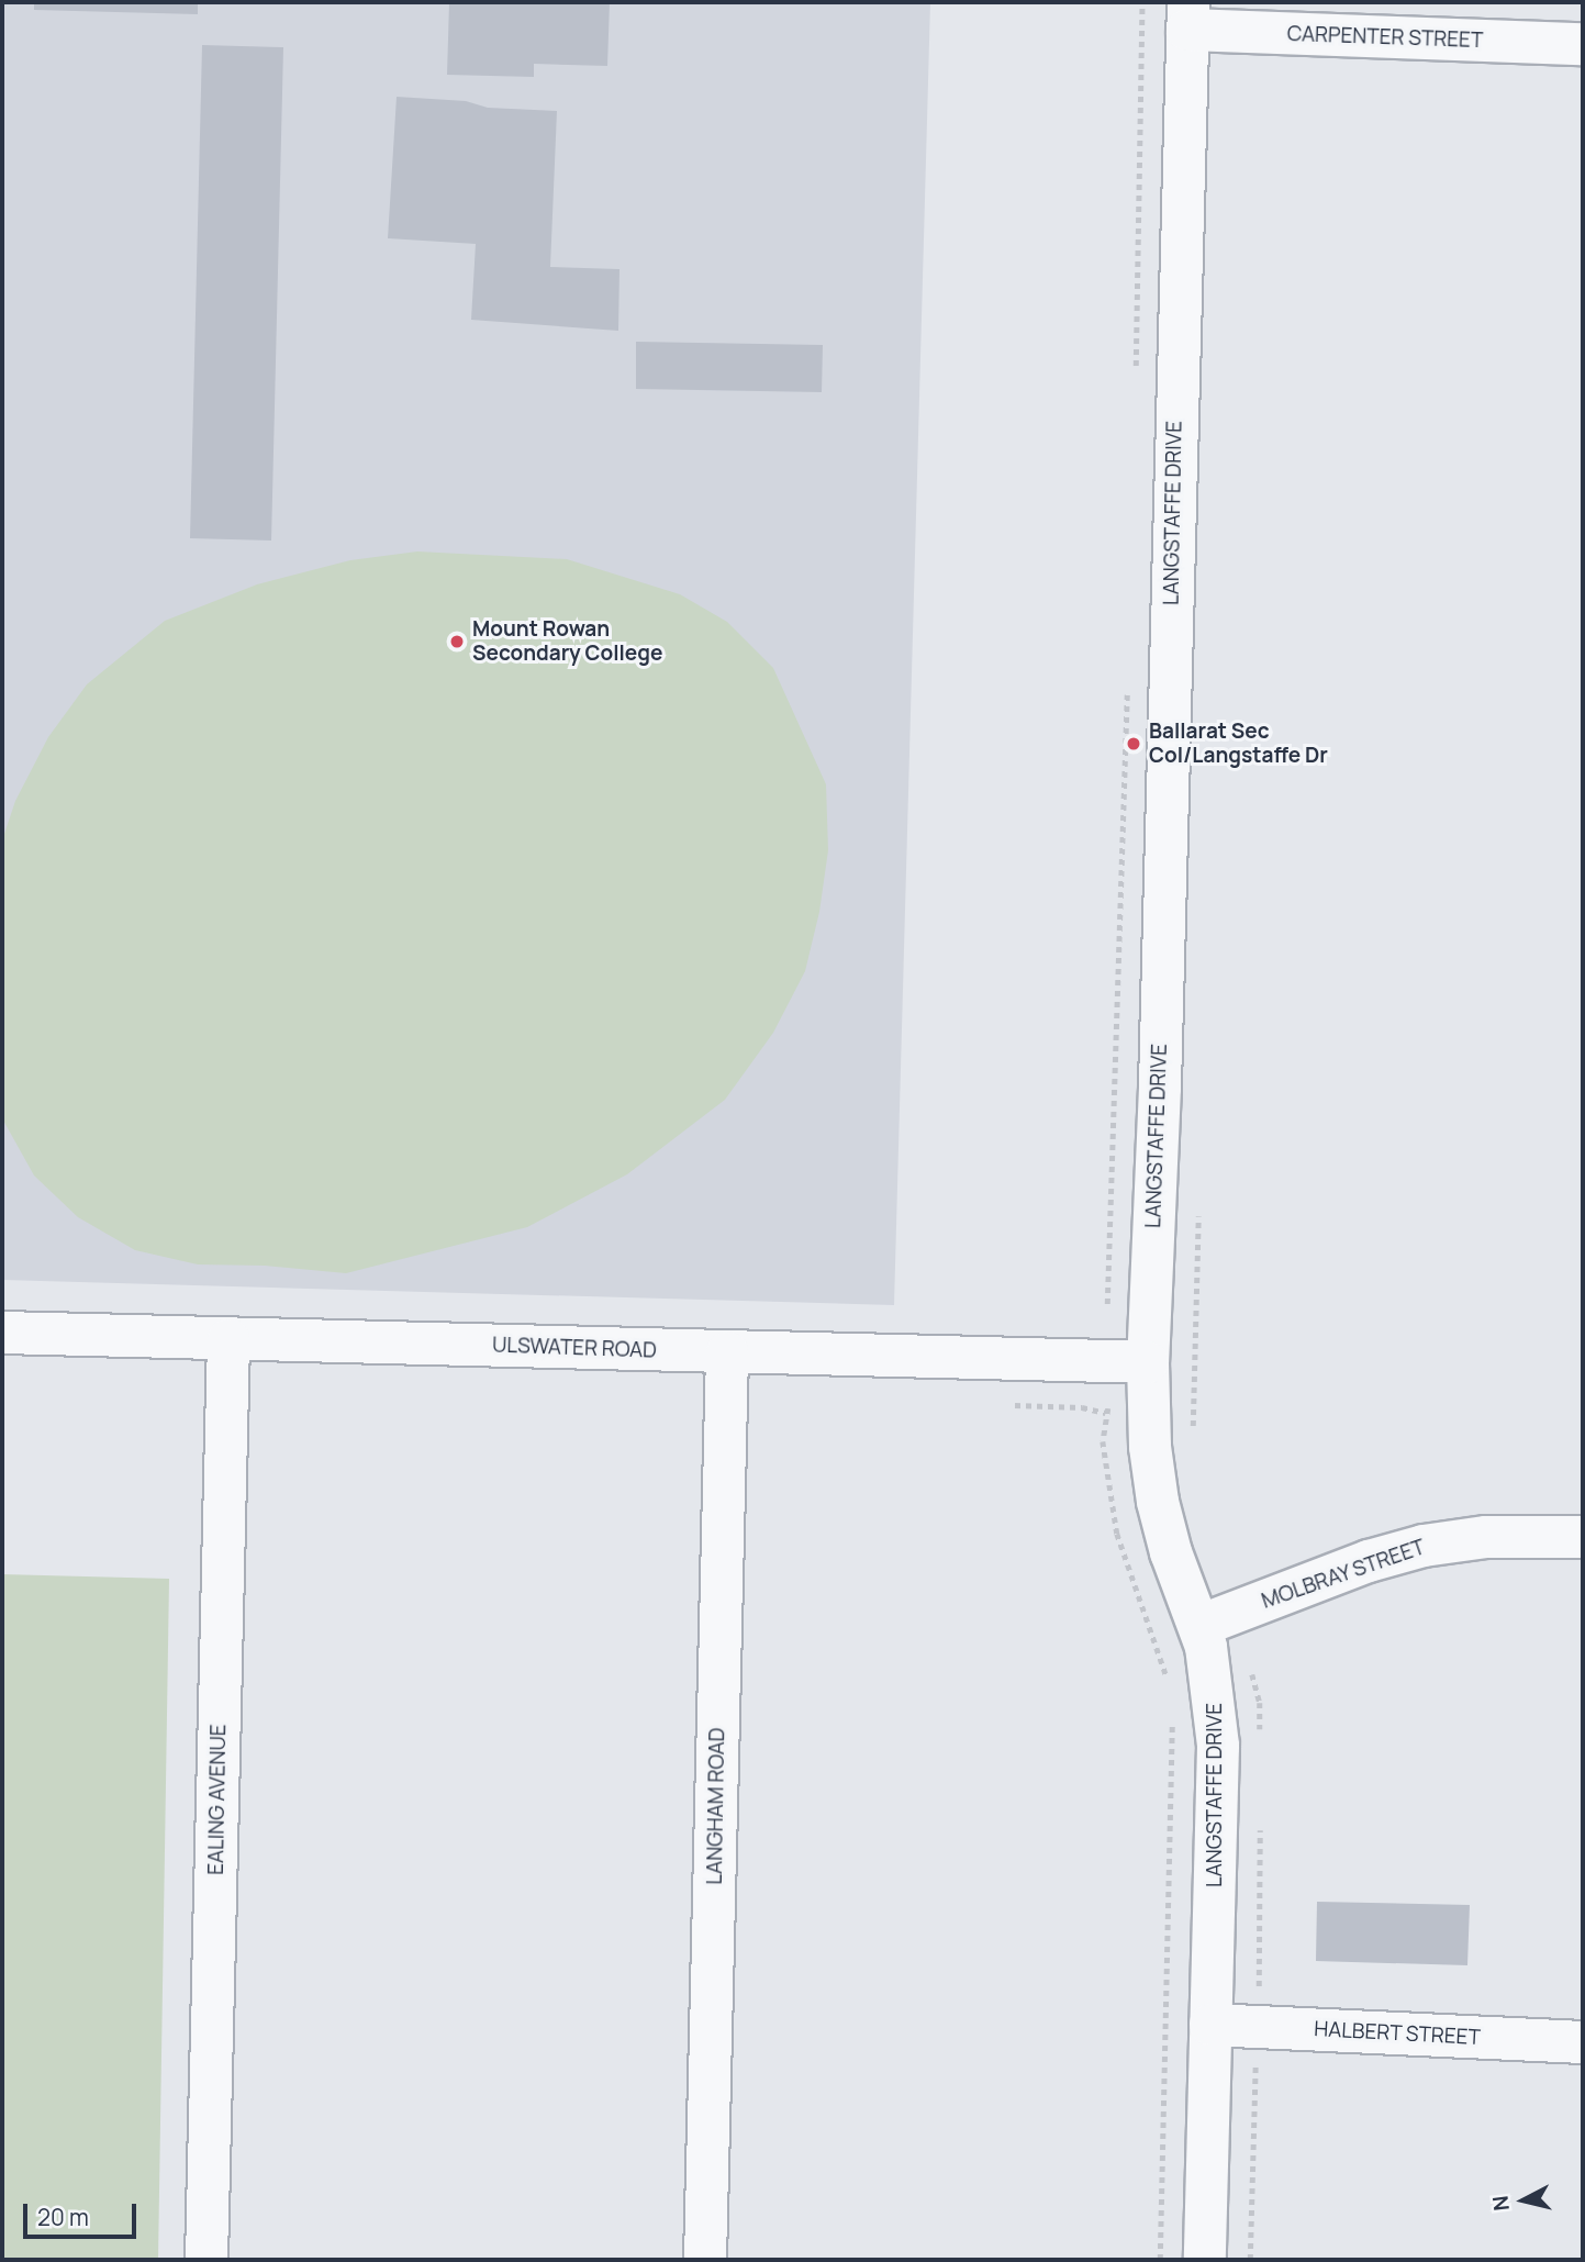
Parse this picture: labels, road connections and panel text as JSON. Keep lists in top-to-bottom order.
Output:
{
  "streets": {
    "street": [
      "CARPENTER STREET",
      "LANGSTAFFE DRIVE",
      "ULSWATER ROAD",
      "MOLBRAY STREET",
      "EALING AVENUE",
      "LANGHAM ROAD",
      "HALBERT STREET"
    ]
  },
  "crossings": [
    ["CARPENTER STREET", "LANGSTAFFE DRIVE"],
    ["LANGSTAFFE DRIVE", "ULSWATER ROAD"],
    ["LANGSTAFFE DRIVE", "MOLBRAY STREET"],
    ["LANGSTAFFE DRIVE", "HALBERT STREET"],
    ["ULSWATER ROAD", "EALING AVENUE"],
    ["ULSWATER ROAD", "LANGHAM ROAD"]
  ],
  "places": ["Mount Rowan Secondary College", "Ballarat Sec Col/Langstaffe Dr"],
  "scale_bar": "20 m",
  "north": "left"
}
